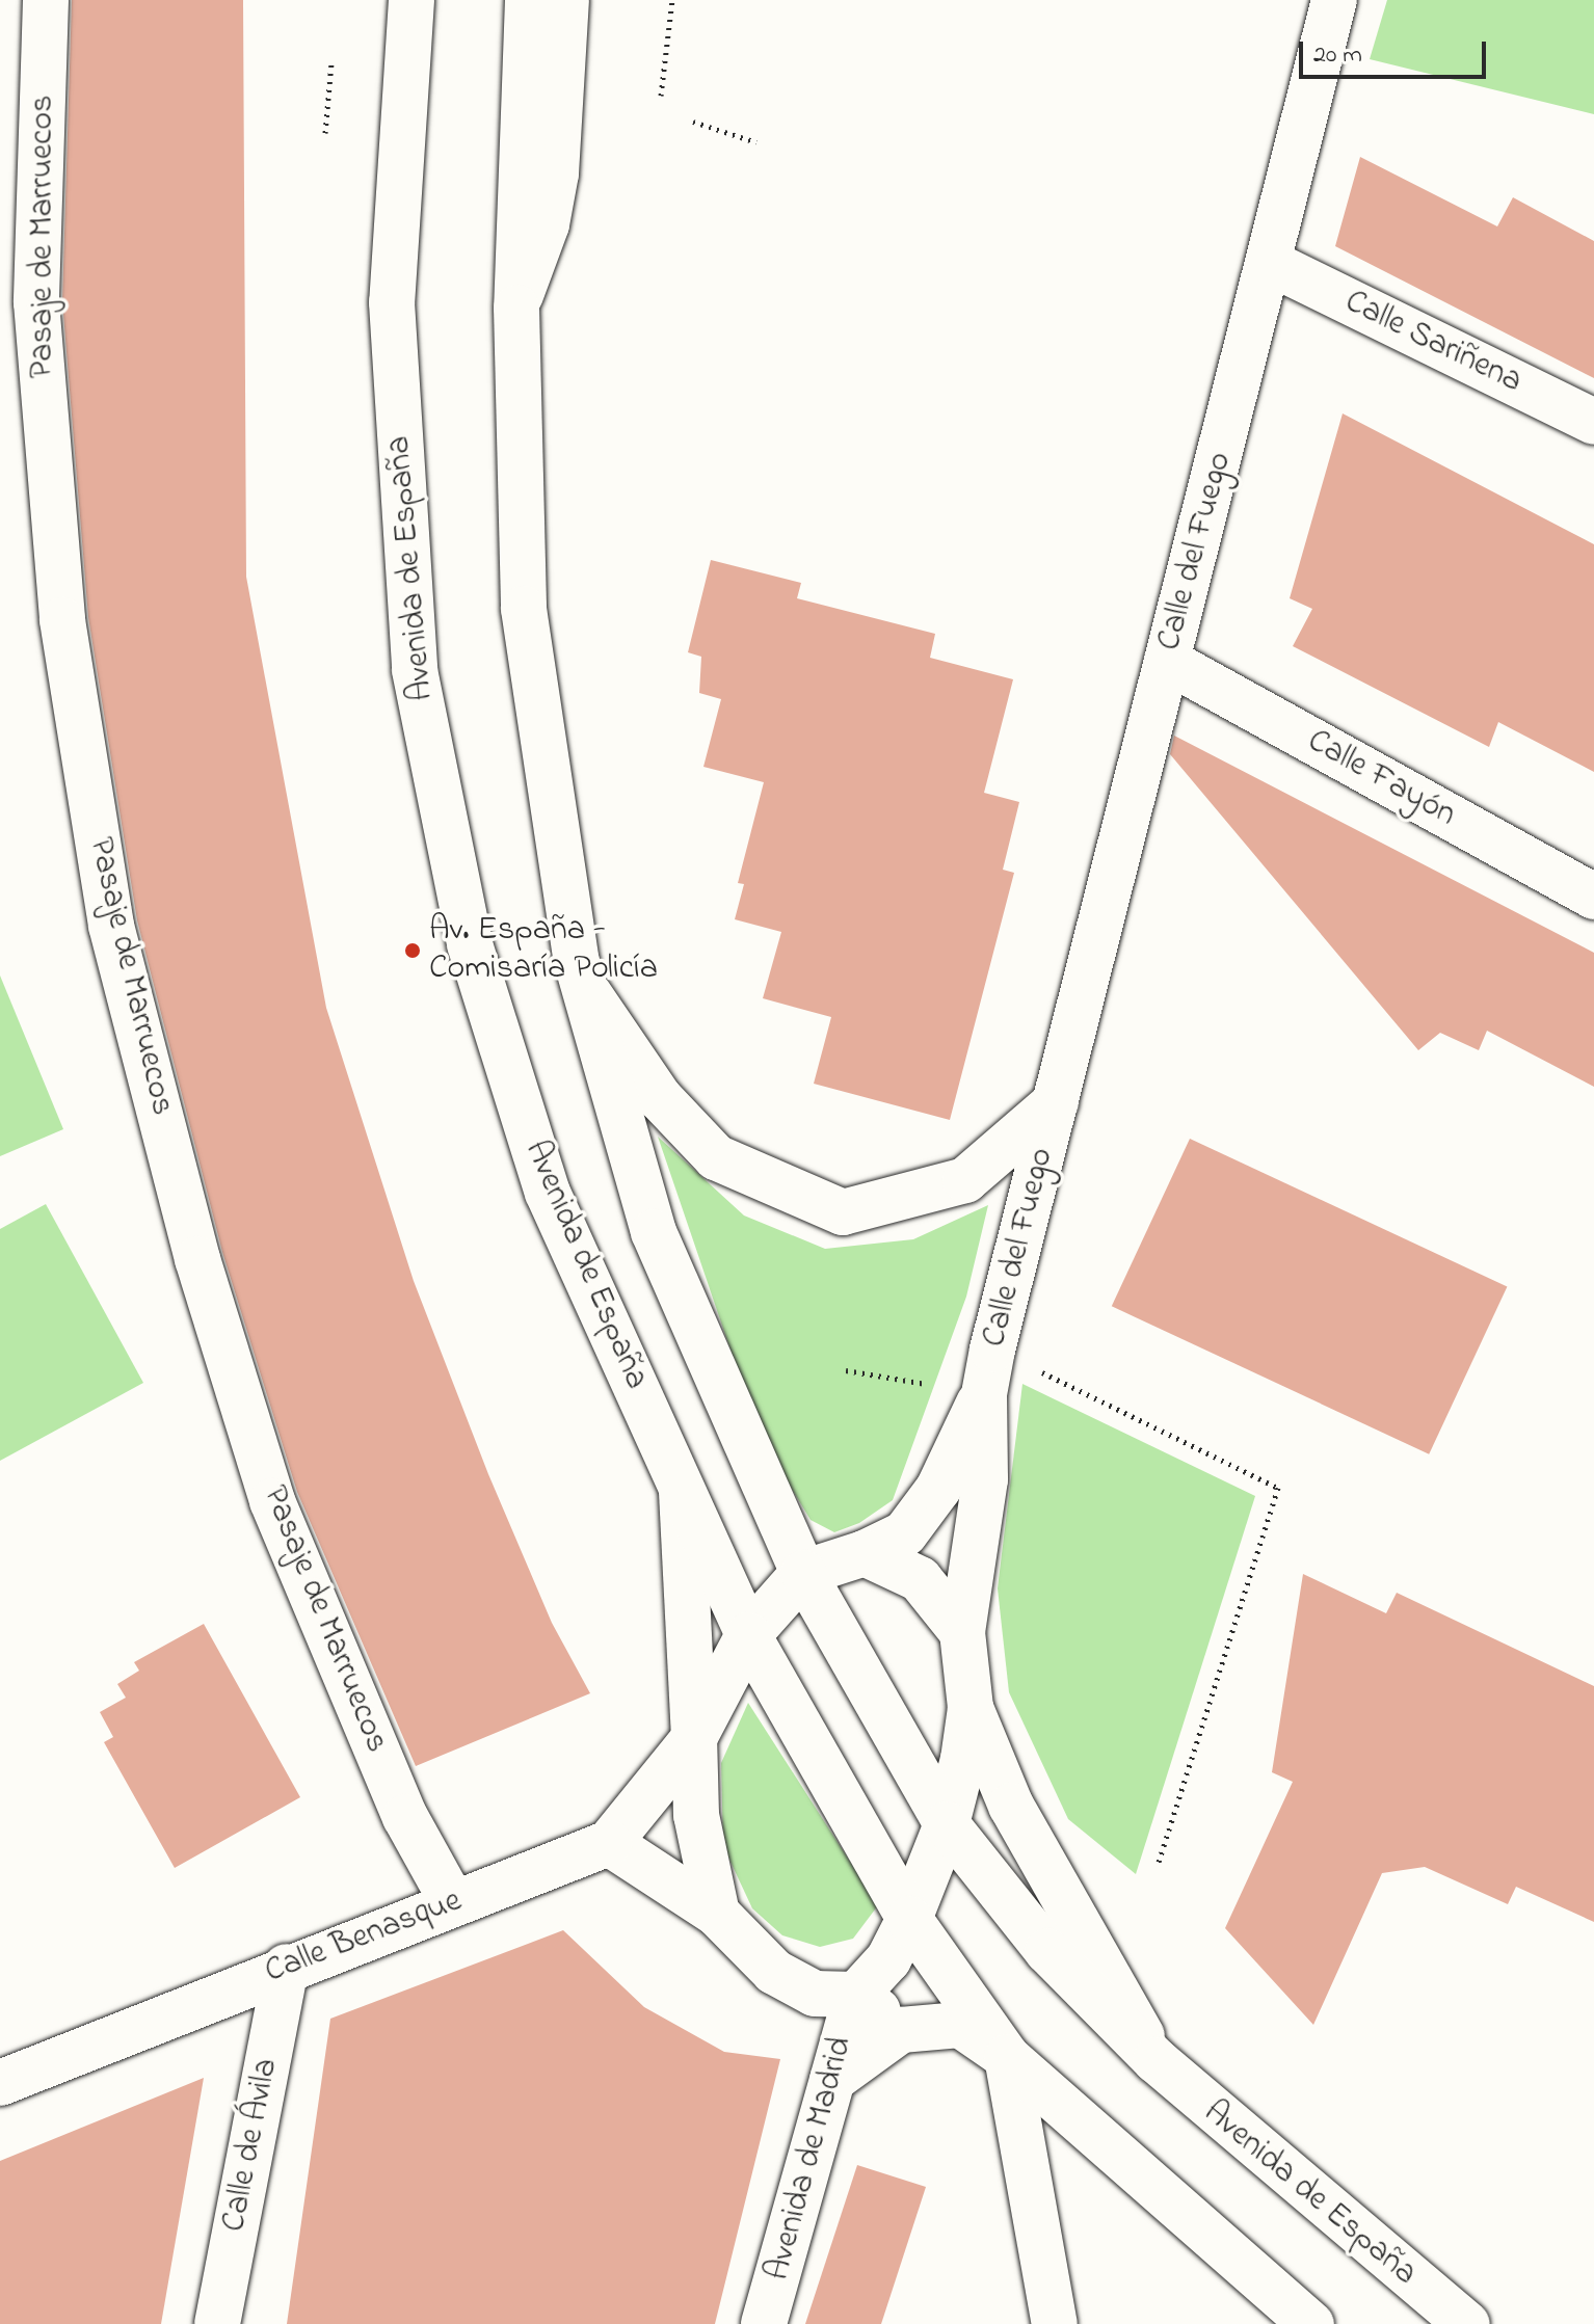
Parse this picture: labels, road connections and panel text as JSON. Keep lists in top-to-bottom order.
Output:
{
  "streets": {
    "street": [
      "Pasaje de Marruecos",
      "Calle Sariñena",
      "Calle del Fuego",
      "Avenida de España",
      "Calle Fayón",
      "Calle Benasque",
      "Calle de Ávila",
      "Avenida de Madrid"
    ]
  },
  "crossings": [
    ["Pasaje de Marruecos", "Calle Benasque"],
    ["Calle Sariñena", "Calle del Fuego"],
    ["Calle del Fuego", "Avenida de España"],
    ["Calle del Fuego", "Calle Fayón"],
    ["Avenida de España", "Calle Benasque"],
    ["Avenida de España", "Avenida de Madrid"],
    ["Calle Benasque", "Calle de Ávila"]
  ],
  "places": ["Av. España - Comisaría Policía"],
  "scale_bar": "20 m"
}
